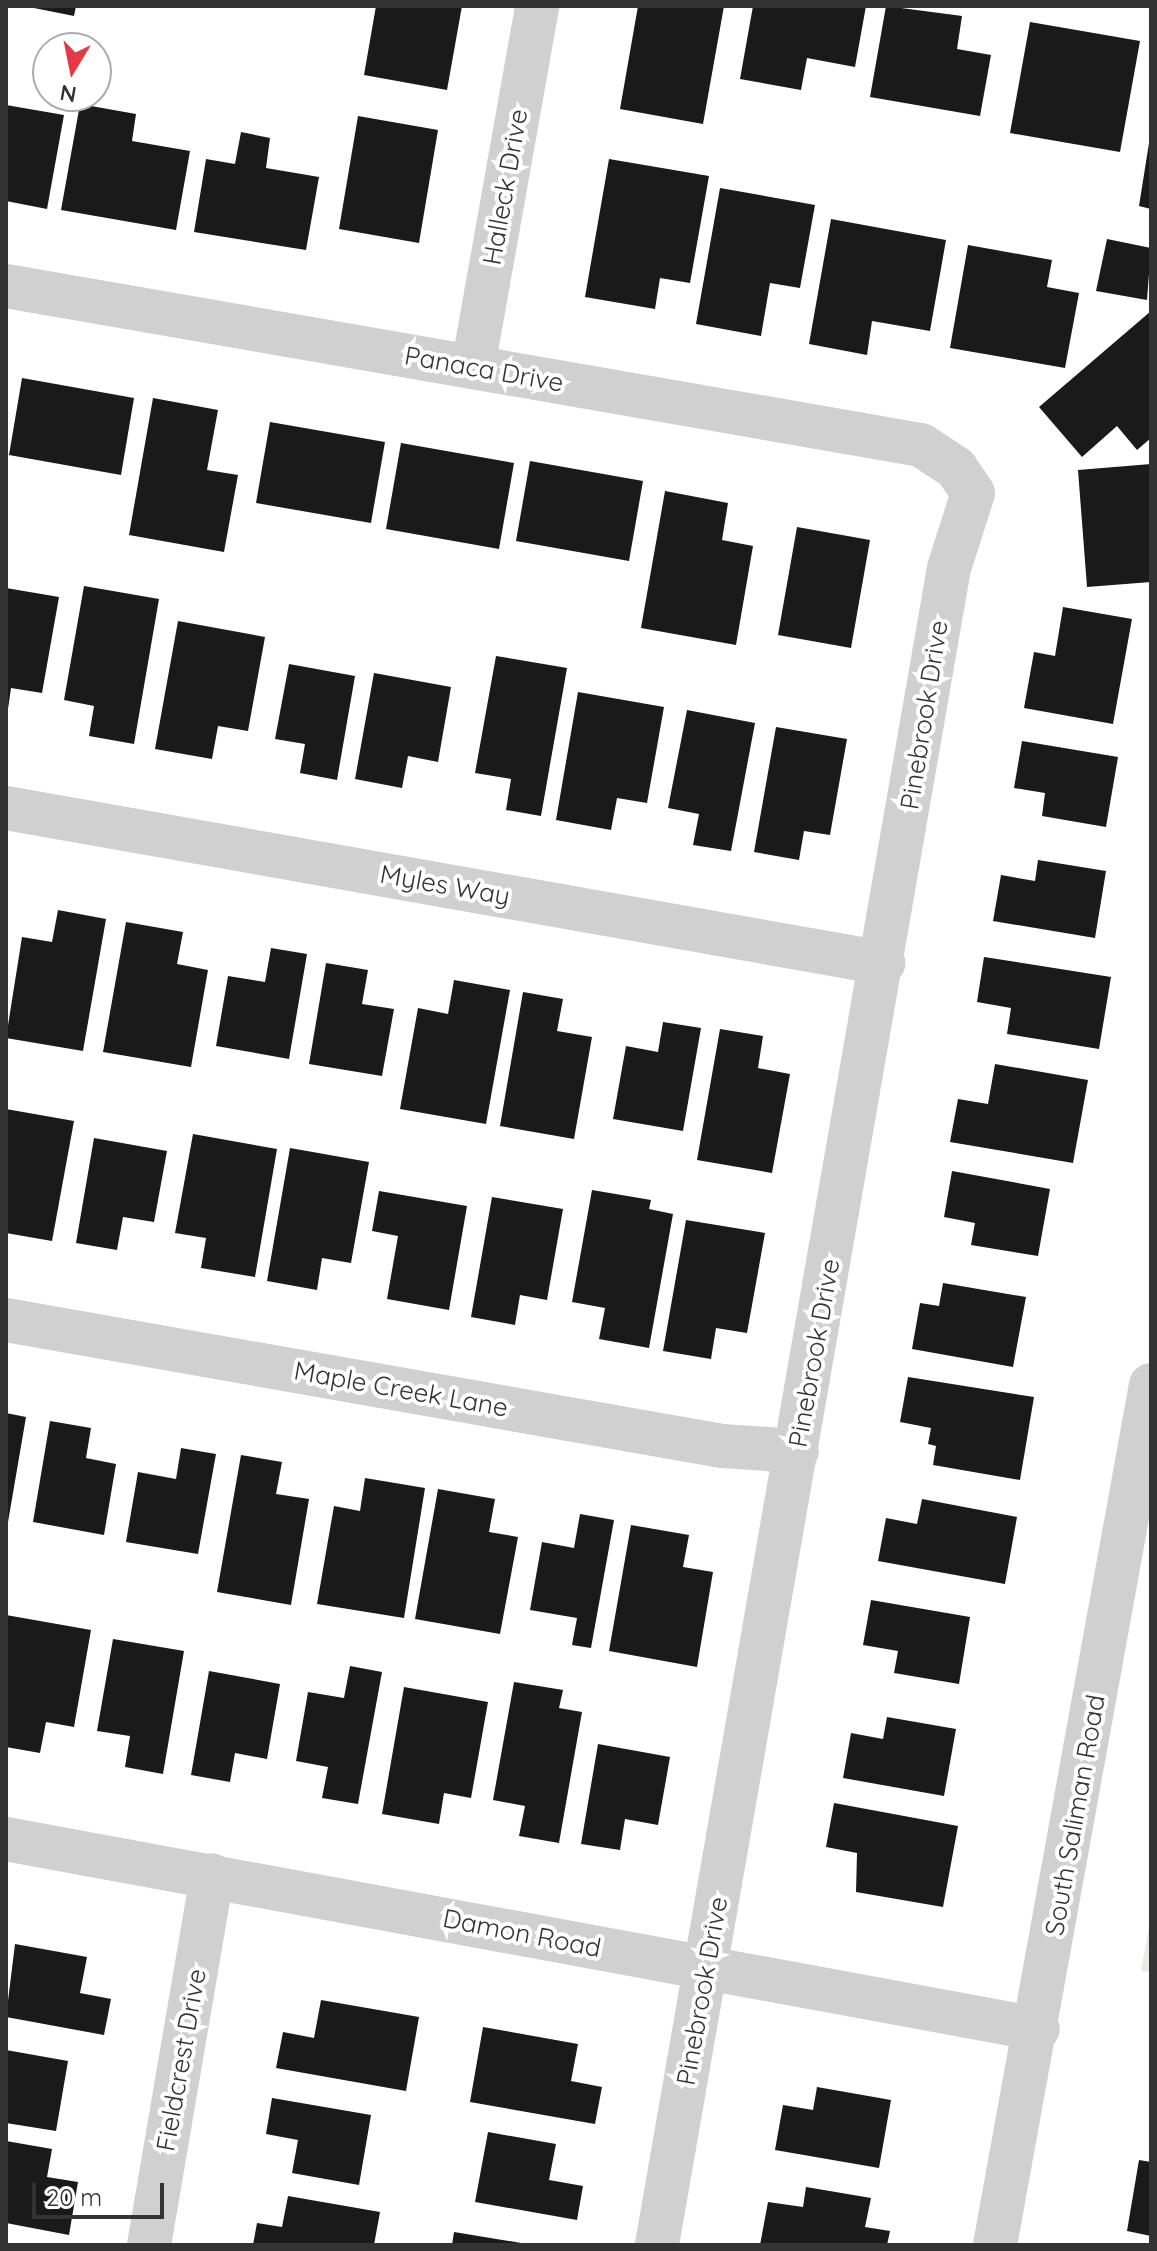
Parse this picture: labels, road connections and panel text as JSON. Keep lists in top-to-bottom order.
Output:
{
  "streets": {
    "street": [
      "Halleck Drive",
      "Panaca Drive",
      "Pinebrook Drive",
      "Myles Way",
      "Maple Creek Lane",
      "South Saliman Road",
      "Damon Road",
      "Fieldcrest Drive"
    ]
  },
  "crossings": [
    ["Halleck Drive", "Panaca Drive"],
    ["Panaca Drive", "Pinebrook Drive"],
    ["Pinebrook Drive", "Myles Way"],
    ["Pinebrook Drive", "Maple Creek Lane"],
    ["Pinebrook Drive", "Damon Road"],
    ["South Saliman Road", "Damon Road"],
    ["Damon Road", "Fieldcrest Drive"]
  ],
  "scale_bar": "20 m",
  "north": "bottom"
}
